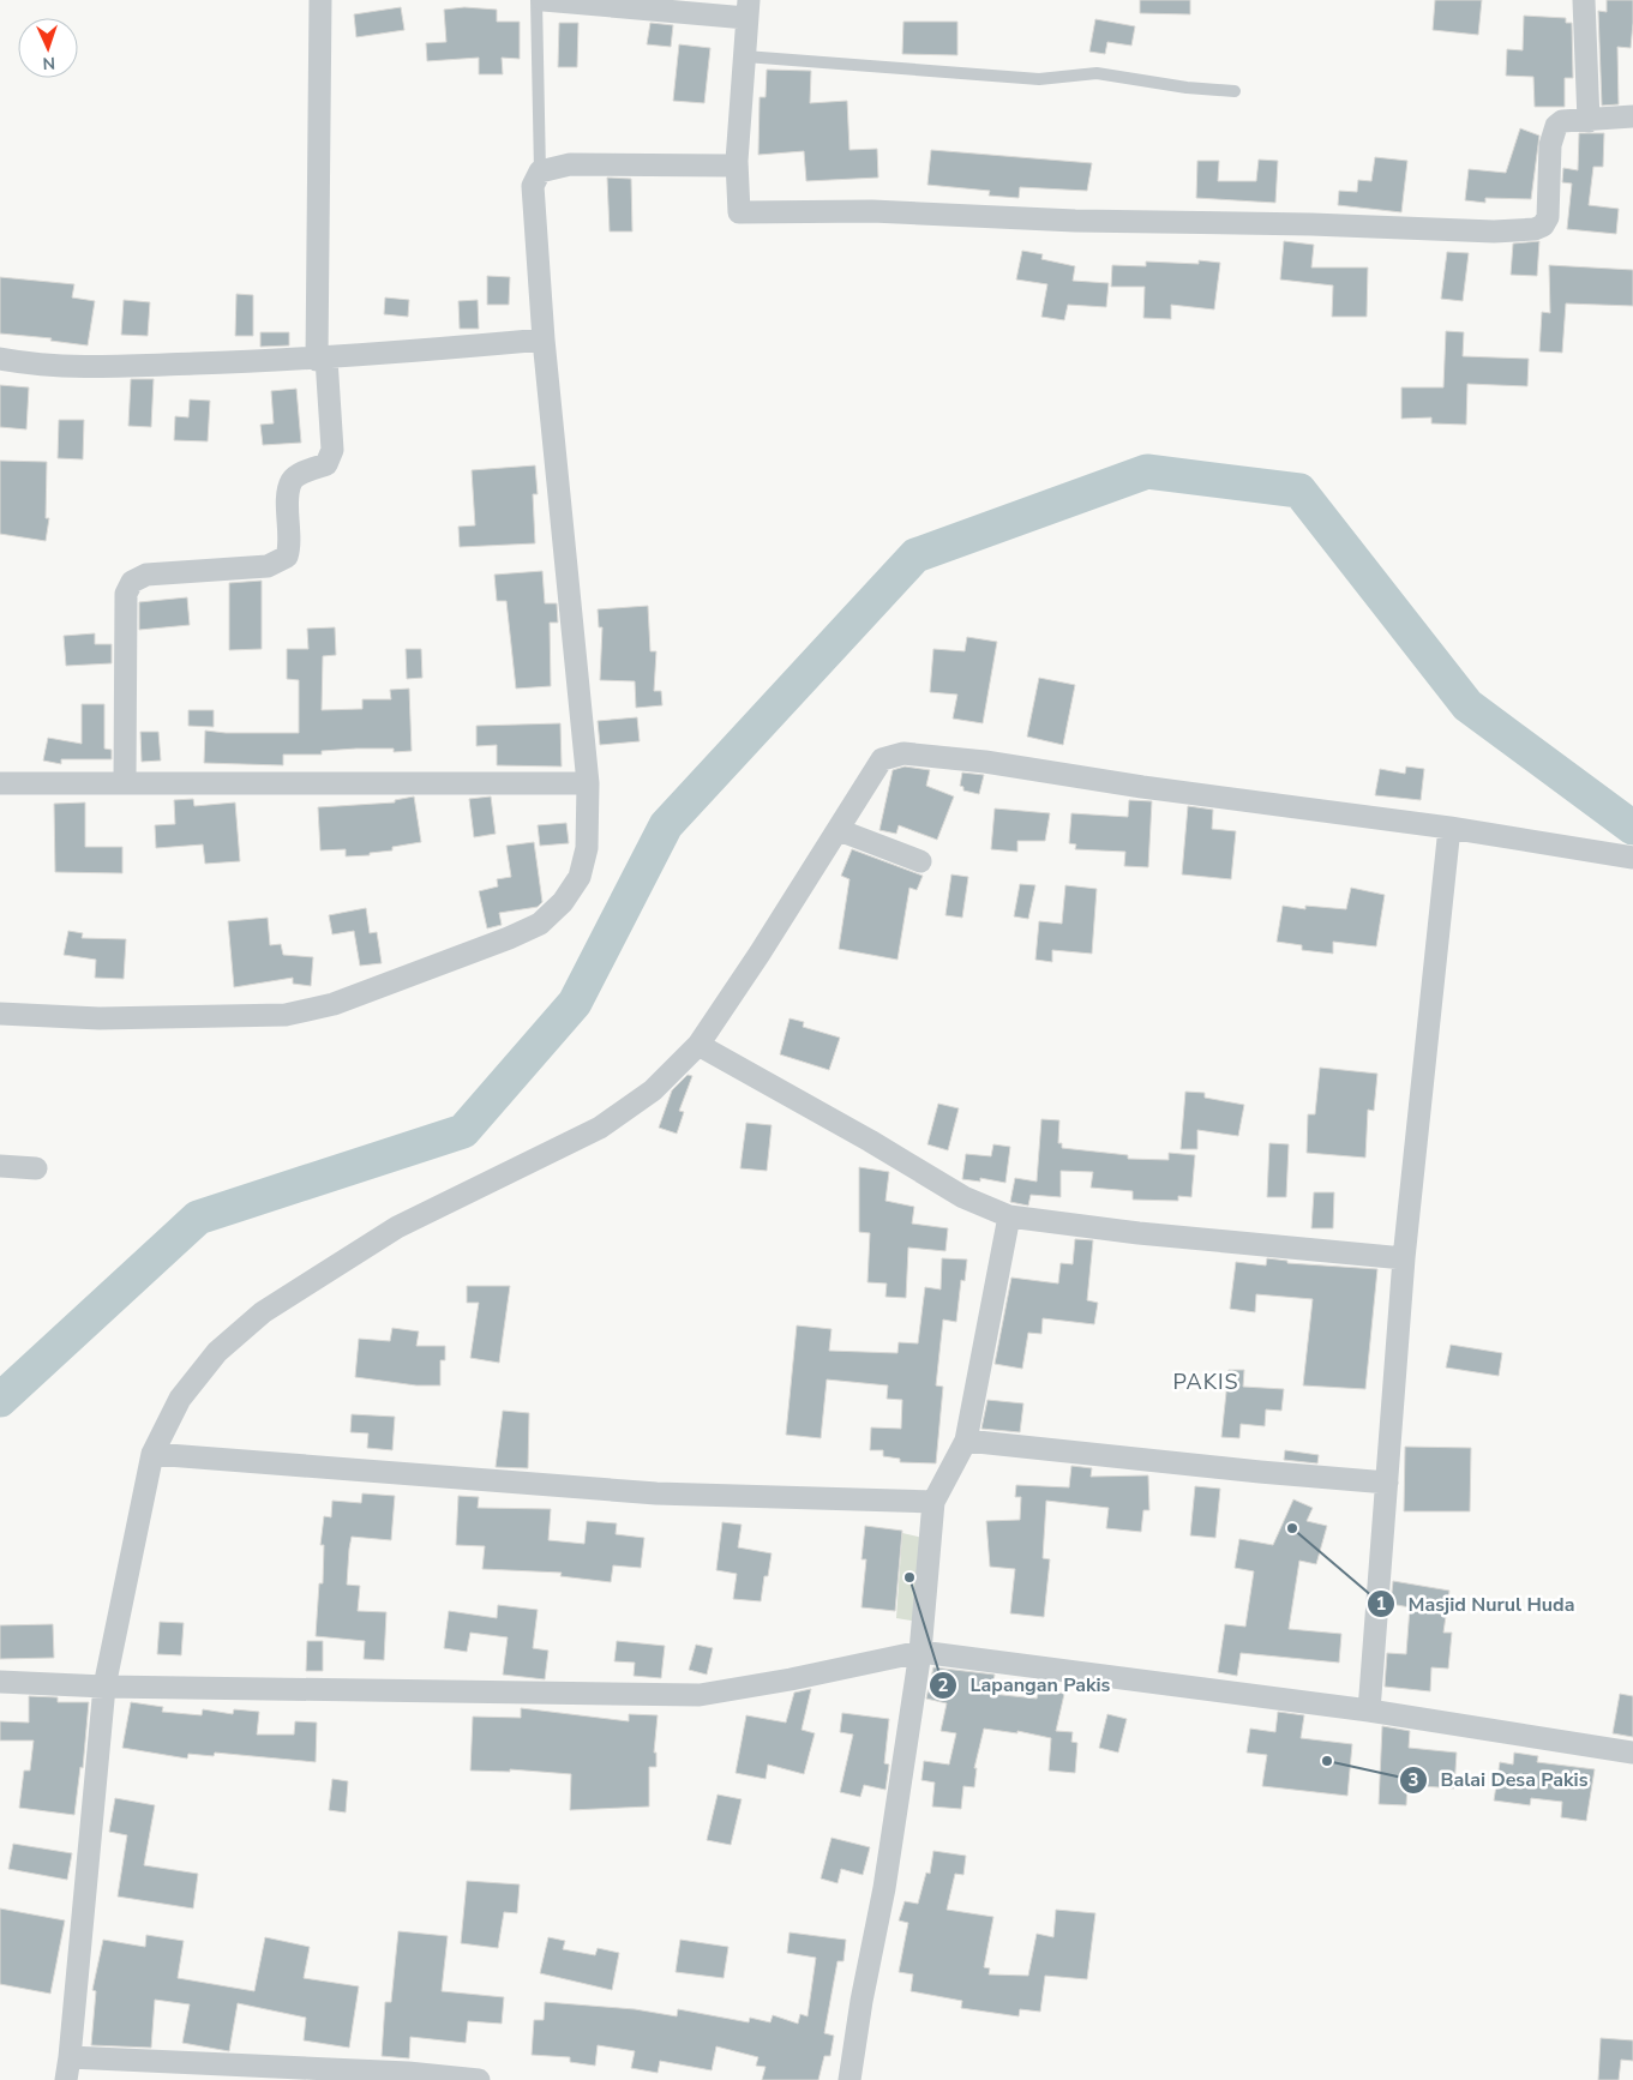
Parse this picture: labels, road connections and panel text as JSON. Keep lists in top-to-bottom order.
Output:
{
  "districts": ["PAKIS"],
  "places": ["Masjid Nurul Huda", "Lapangan Pakis", "Balai Desa Pakis"],
  "north": "bottom"
}
